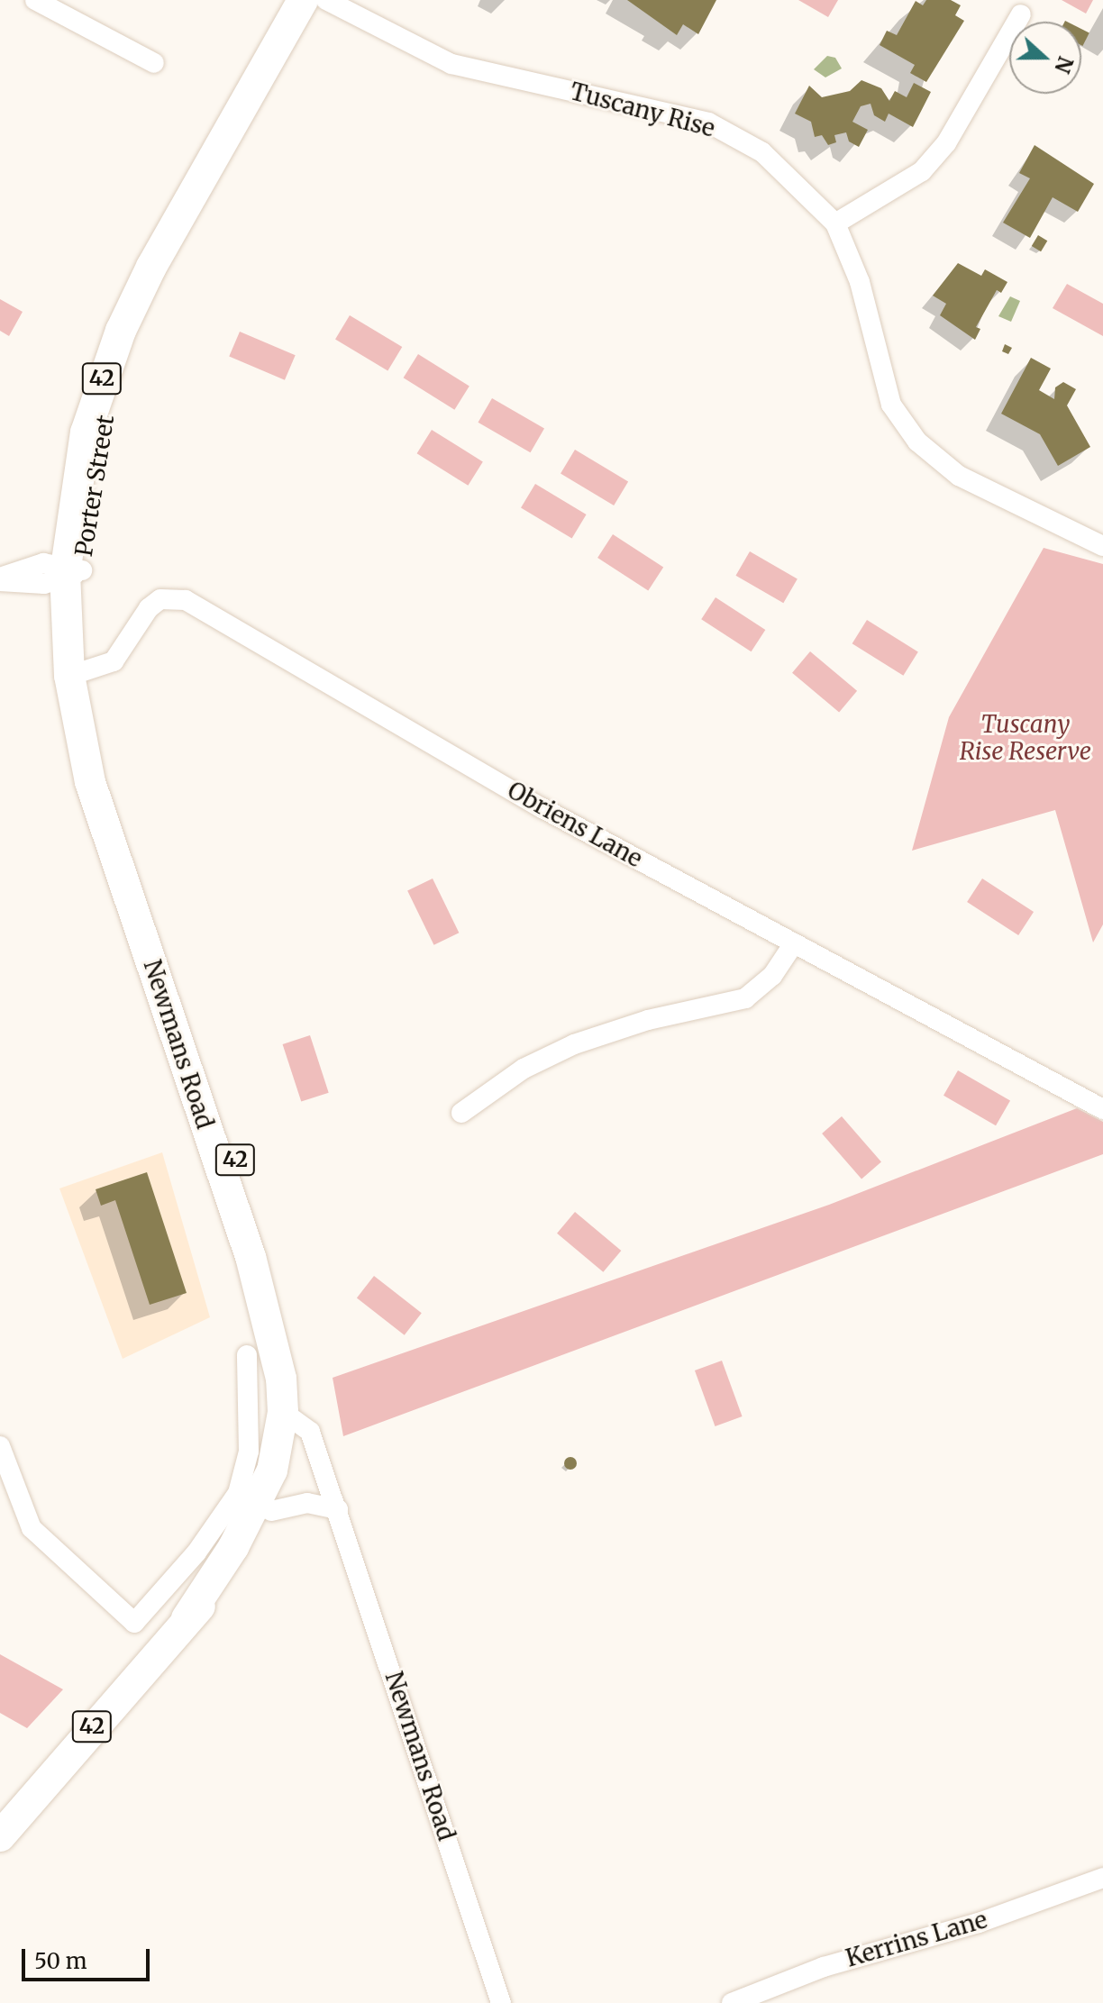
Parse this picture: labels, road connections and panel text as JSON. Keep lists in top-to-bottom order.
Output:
{
  "streets": {
    "main road": ["42", "Porter Street", "Newmans Road"],
    "street": ["Tuscany Rise", "Obriens Lane", "Kerrins Lane"]
  },
  "crossings": [
    ["42", "Newmans Road"],
    ["Porter Street", "Newmans Road"],
    ["Obriens Lane", "Newmans Road"]
  ],
  "parks": ["Tuscany Rise Reserve"],
  "scale_bar": "50 m",
  "north": "right"
}
